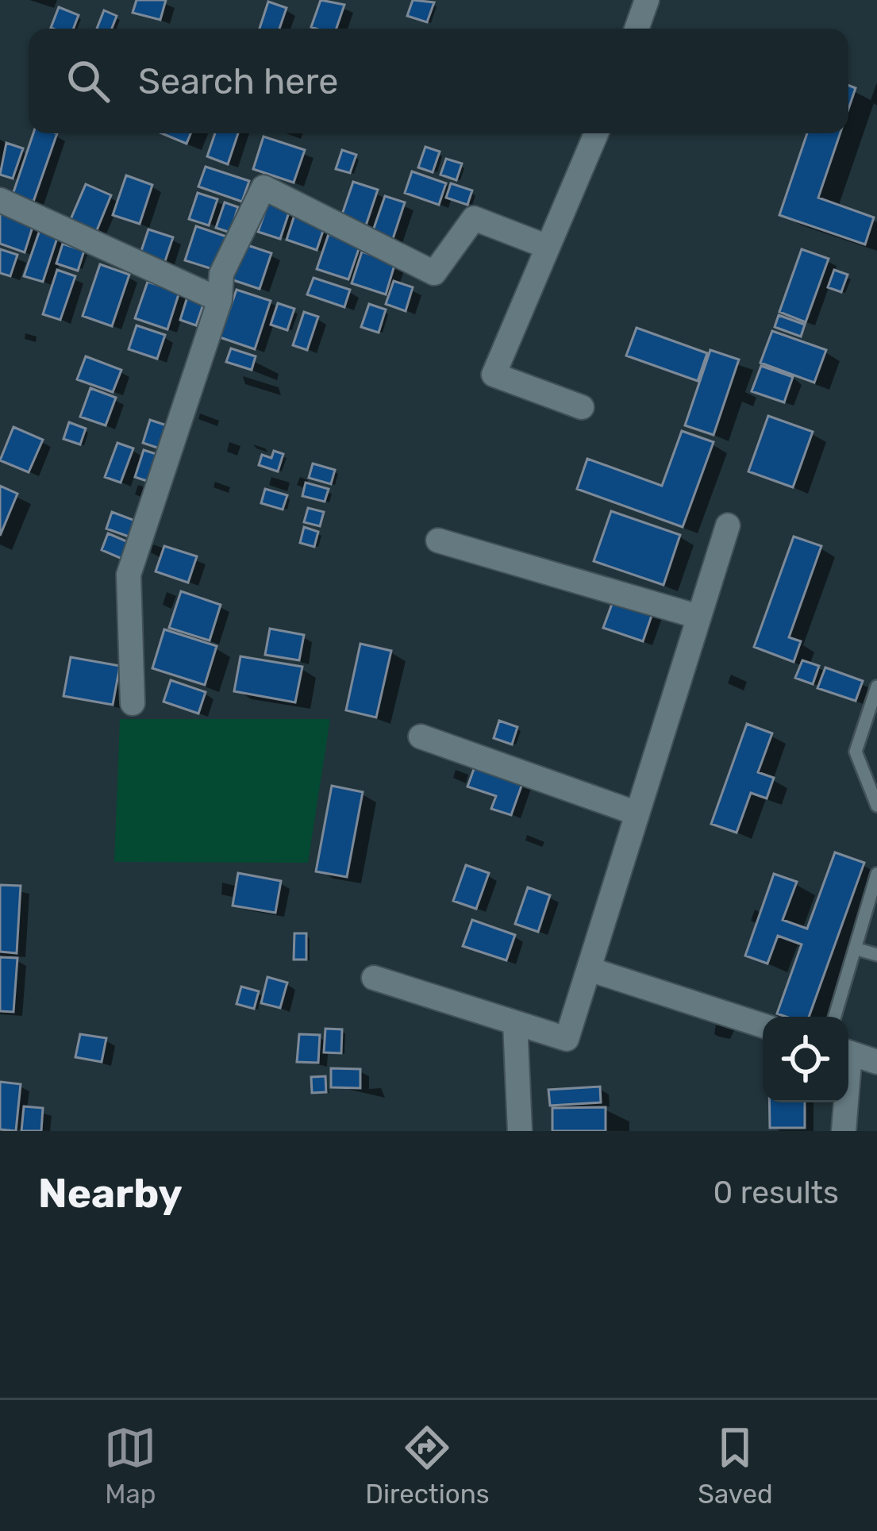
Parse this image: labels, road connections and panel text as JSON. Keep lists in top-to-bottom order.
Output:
{
  "page": {
    "search": "Search here",
    "heading": ["Nearby", "0 results"],
    "nav": ["Map", "Directions", "Saved"]
  }
}
